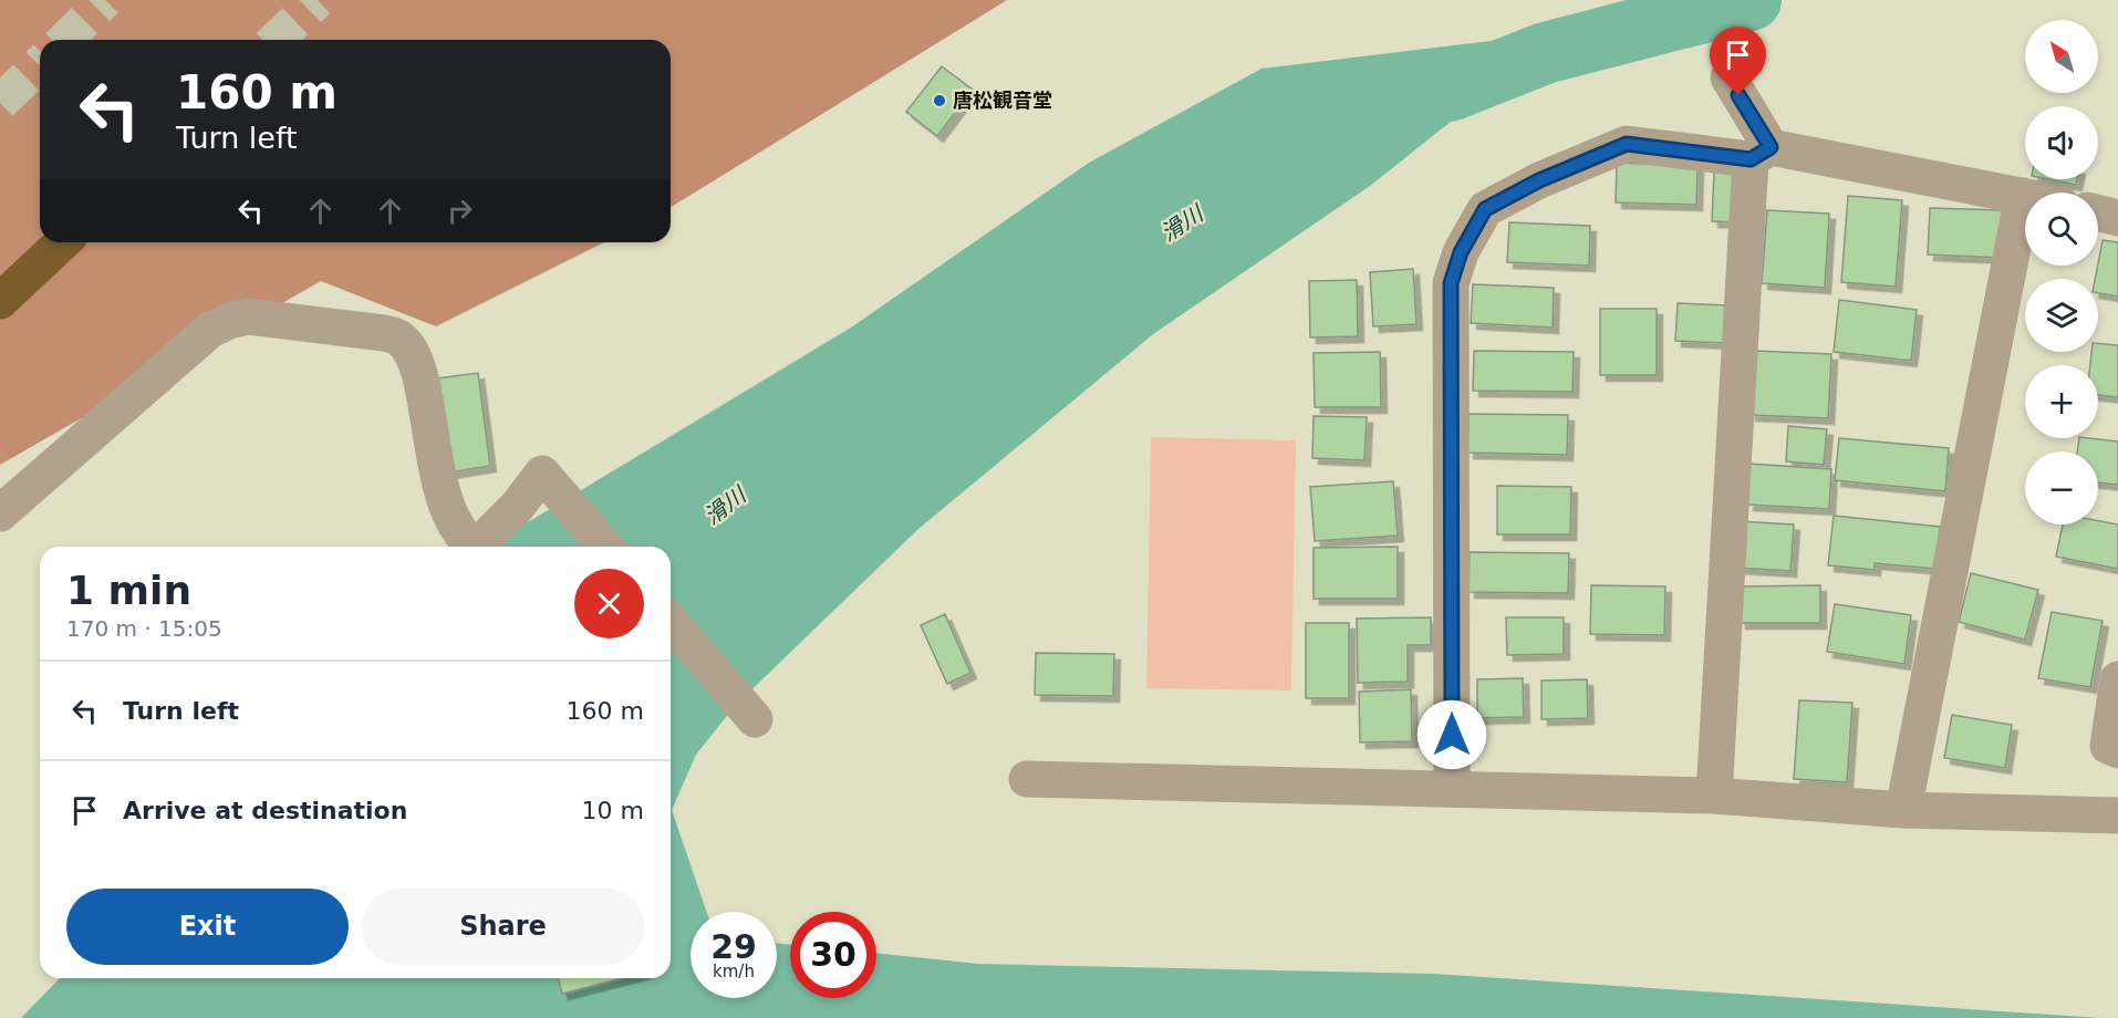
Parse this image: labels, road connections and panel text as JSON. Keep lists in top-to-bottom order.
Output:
{
  "water": ["滑川"],
  "places": ["唐松観音堂"],
  "north": "top left",
  "page": {
    "map_buttons": ["+", "−"],
    "turn": ["160 m", "Turn left"],
    "heading": ["1 min", "170 m · 15:05"],
    "list": [
      {
        "name": "Turn left",
        "value": "160 m"
      },
      {
        "name": "Arrive at destination",
        "value": "10 m"
      }
    ],
    "buttons": ["Exit", "Share"],
    "speed": "29 km/h",
    "limit": "30"
  }
}
